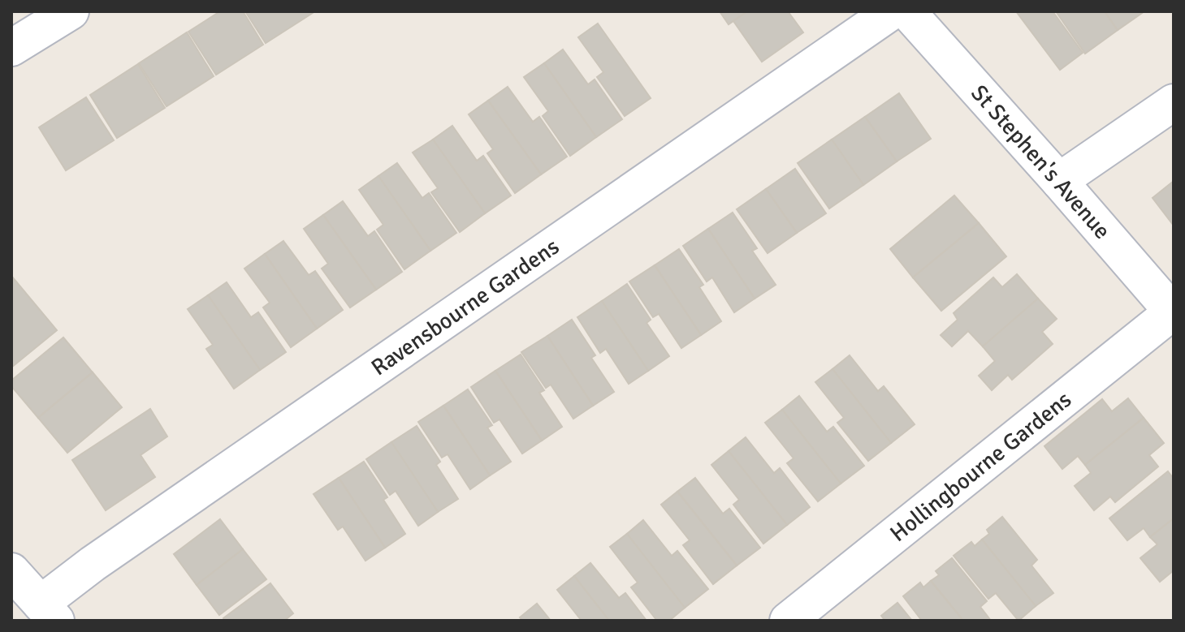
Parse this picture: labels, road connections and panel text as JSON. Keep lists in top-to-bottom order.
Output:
{
  "streets": {
    "street": ["St Stephen's Avenue", "Ravensbourne Gardens", "Hollingbourne Gardens"]
  },
  "crossings": [
    ["St Stephen's Avenue", "Hollingbourne Gardens"]
  ]
}
